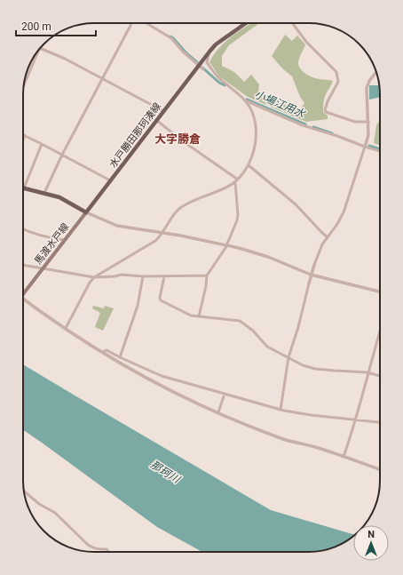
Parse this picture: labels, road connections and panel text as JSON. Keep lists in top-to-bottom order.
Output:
{
  "streets": {
    "main road": ["水戸勝田那珂湊線", "馬渡水戸線"]
  },
  "crossings": [
    ["水戸勝田那珂湊線", "馬渡水戸線"]
  ],
  "districts": ["大字勝倉"],
  "water": ["小場江用水", "那珂川"],
  "scale_bar": "200 m",
  "north": "top"
}
